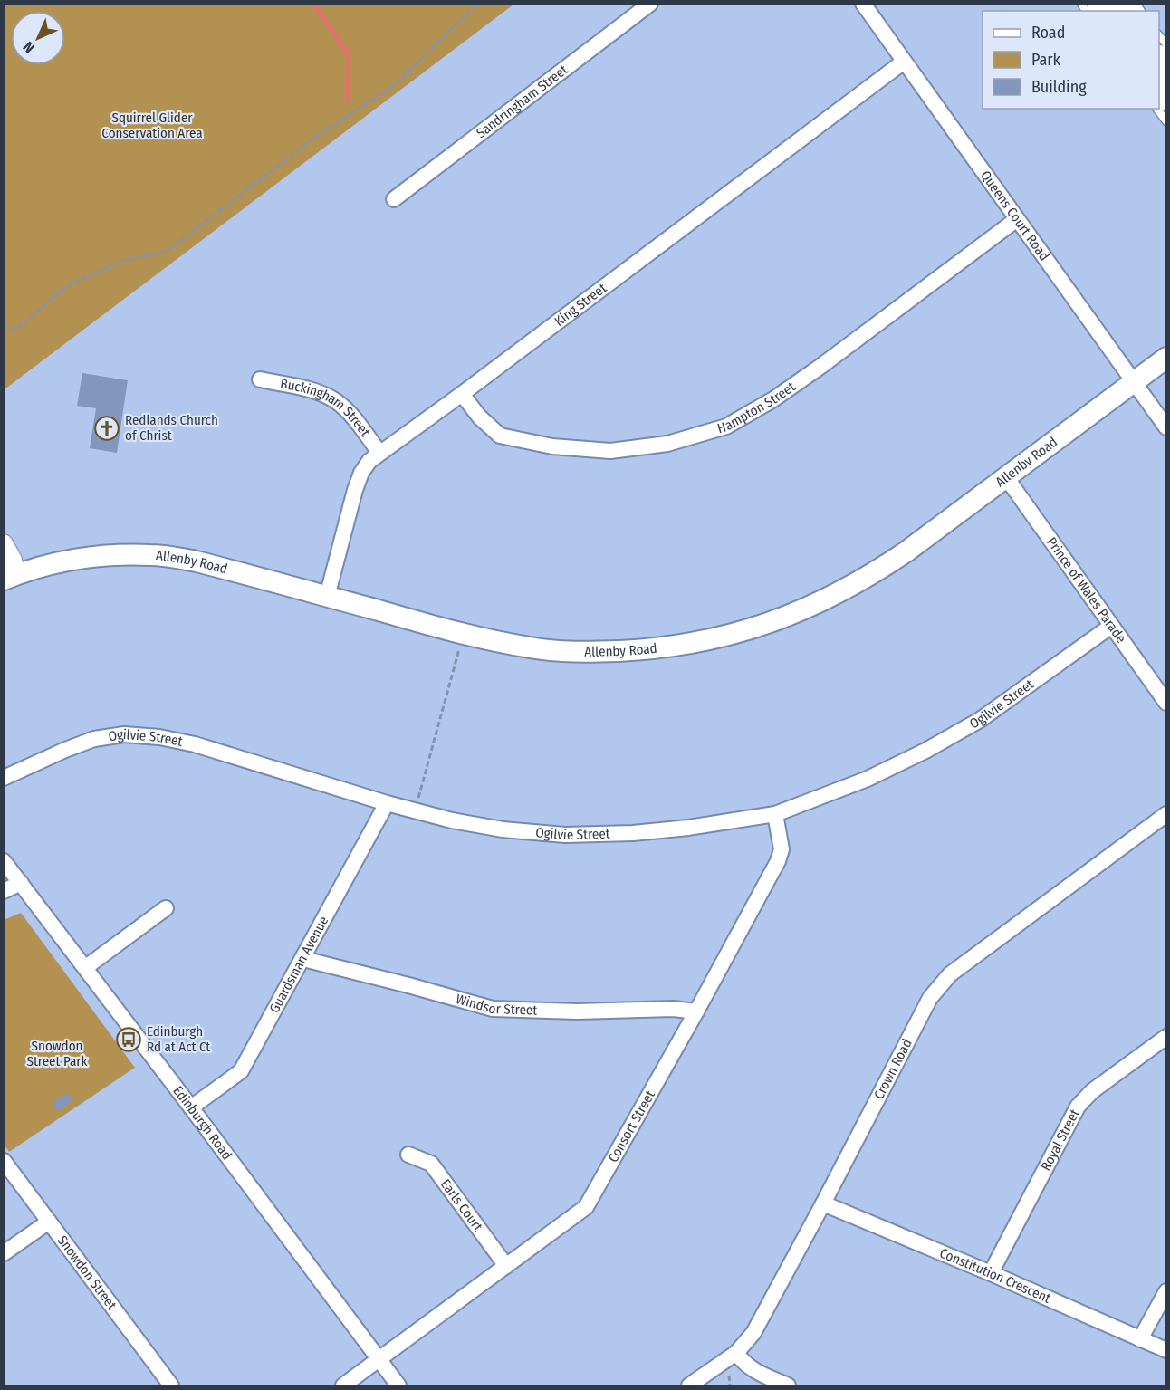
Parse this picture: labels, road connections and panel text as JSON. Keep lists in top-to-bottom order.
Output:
{
  "streets": {
    "main road": ["Allenby Road"],
    "street": [
      "Sandringham Street",
      "Queens Court Road",
      "King Street",
      "Hampton Street",
      "Buckingham Street",
      "Prince of Wales Parade",
      "Ogilvie Street",
      "Guardsman Avenue",
      "Windsor Street",
      "Crown Road",
      "Edinburgh Road",
      "Consort Street",
      "Royal Street",
      "Earls Court",
      "Snowdon Street",
      "Constitution Crescent"
    ]
  },
  "crossings": [
    ["Queens Court Road", "King Street"],
    ["Queens Court Road", "Hampton Street"],
    ["Queens Court Road", "Allenby Road"],
    ["King Street", "Hampton Street"],
    ["King Street", "Buckingham Street"],
    ["King Street", "Allenby Road"],
    ["Allenby Road", "Prince of Wales Parade"],
    ["Prince of Wales Parade", "Ogilvie Street"],
    ["Ogilvie Street", "Guardsman Avenue"],
    ["Ogilvie Street", "Consort Street"],
    ["Guardsman Avenue", "Windsor Street"],
    ["Guardsman Avenue", "Edinburgh Road"],
    ["Windsor Street", "Consort Street"],
    ["Crown Road", "Constitution Crescent"],
    ["Edinburgh Road", "Consort Street"],
    ["Consort Street", "Earls Court"],
    ["Royal Street", "Constitution Crescent"]
  ],
  "parks": ["Squirrel Glider Conservation Area", "Snowdon Street Park"],
  "places": {
    "church": ["Redlands Church of Christ"],
    "bus stop": ["Edinburgh Rd at Act Ct"]
  },
  "legend": ["Road", "Park", "Building"],
  "north": "bottom left"
}
